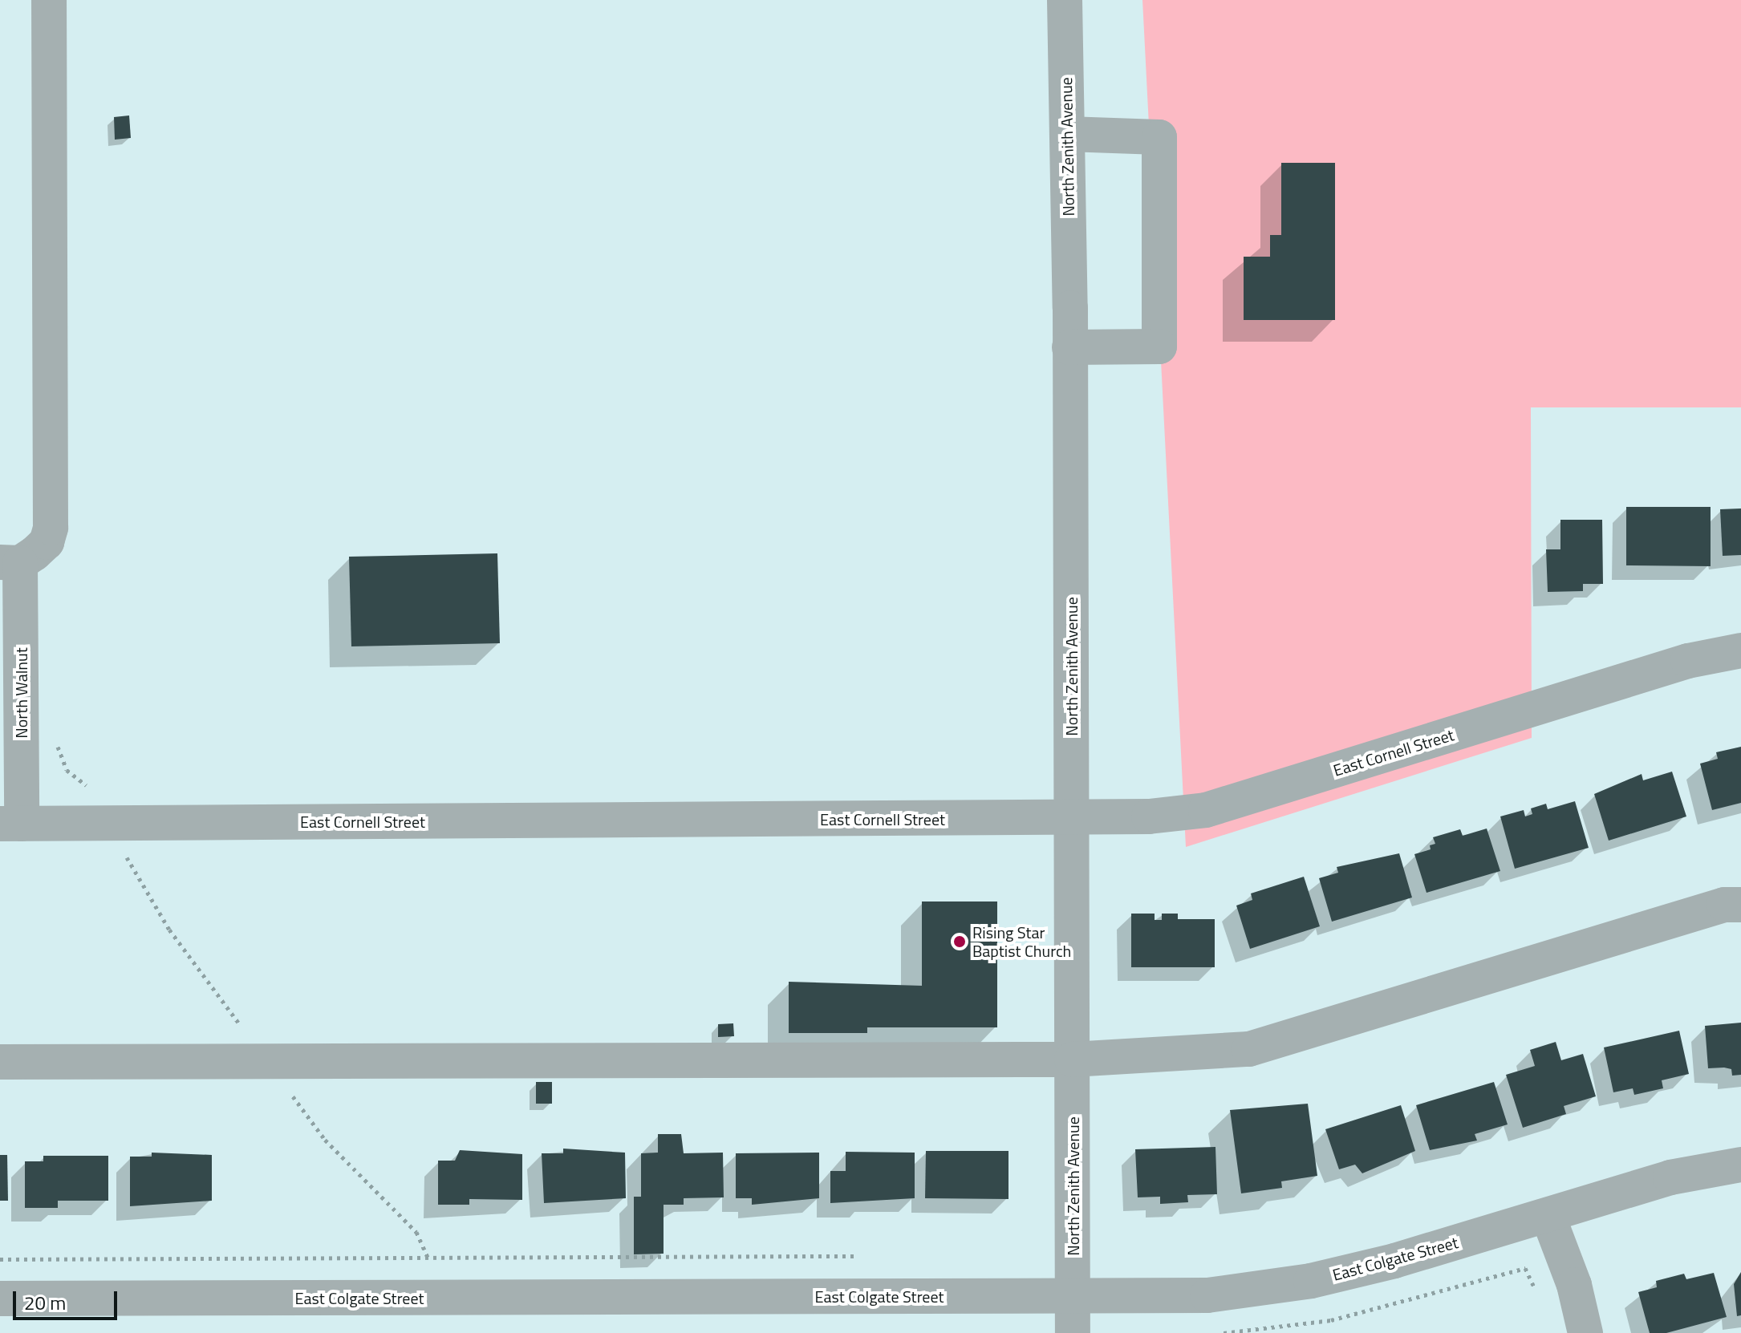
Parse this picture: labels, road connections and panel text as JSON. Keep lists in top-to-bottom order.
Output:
{
  "streets": {
    "street": [
      "North Zenith Avenue",
      "North Walnut",
      "East Cornell Street",
      "East Colgate Street"
    ]
  },
  "crossings": [
    ["North Zenith Avenue", "East Cornell Street"],
    ["North Zenith Avenue", "East Colgate Street"],
    ["North Walnut", "East Cornell Street"]
  ],
  "places": ["Rising Star Baptist Church"],
  "scale_bar": "20 m"
}
